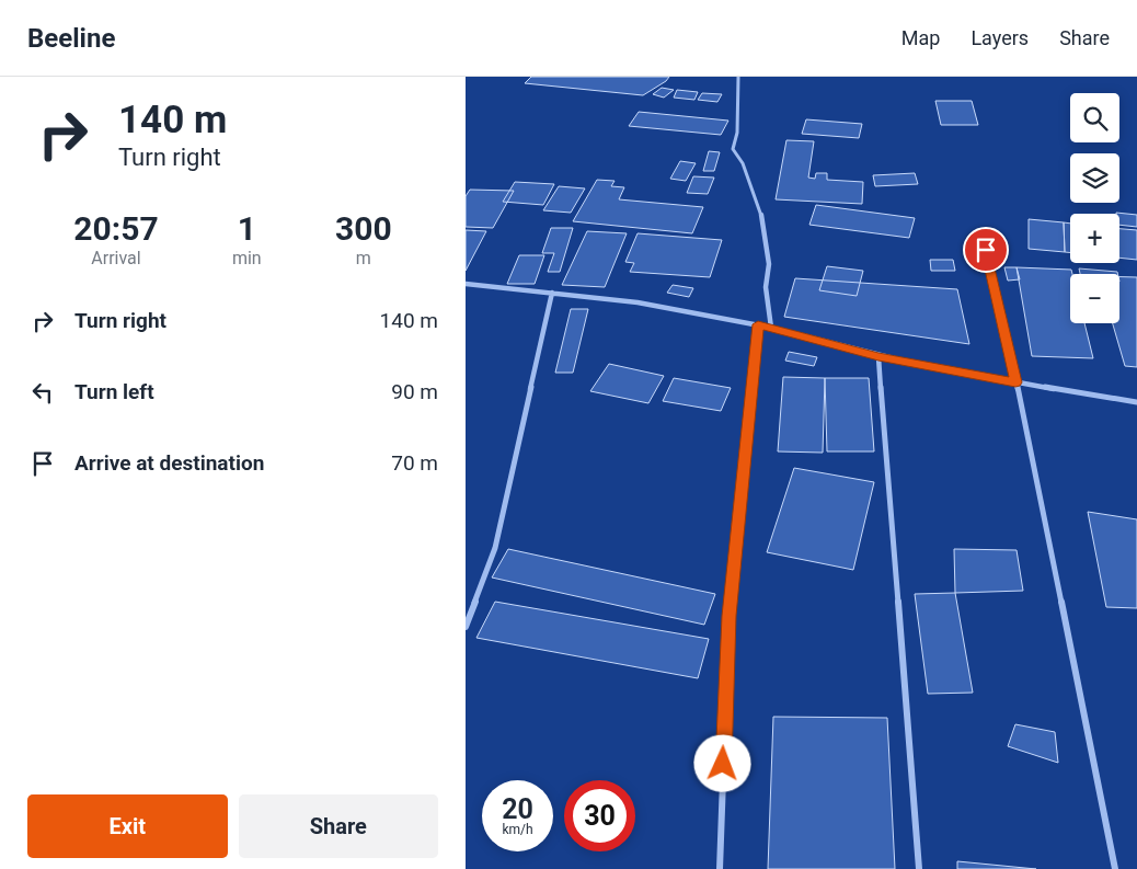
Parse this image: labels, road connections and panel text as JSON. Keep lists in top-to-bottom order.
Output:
{
  "page": {
    "header": "Beeline",
    "nav": ["Map", "Layers", "Share"],
    "turn": ["140 m", "Turn right"],
    "map_buttons": ["+", "−"],
    "eta": [
      "20:57",
      "Arrival",
      "1",
      "min",
      "300",
      "m"
    ],
    "list": [
      {
        "name": "Turn right",
        "value": "140 m"
      },
      {
        "name": "Turn left",
        "value": "90 m"
      },
      {
        "name": "Arrive at destination",
        "value": "70 m"
      }
    ],
    "speed": "20 km/h",
    "limit": "30",
    "buttons": ["Exit", "Share"]
  }
}
